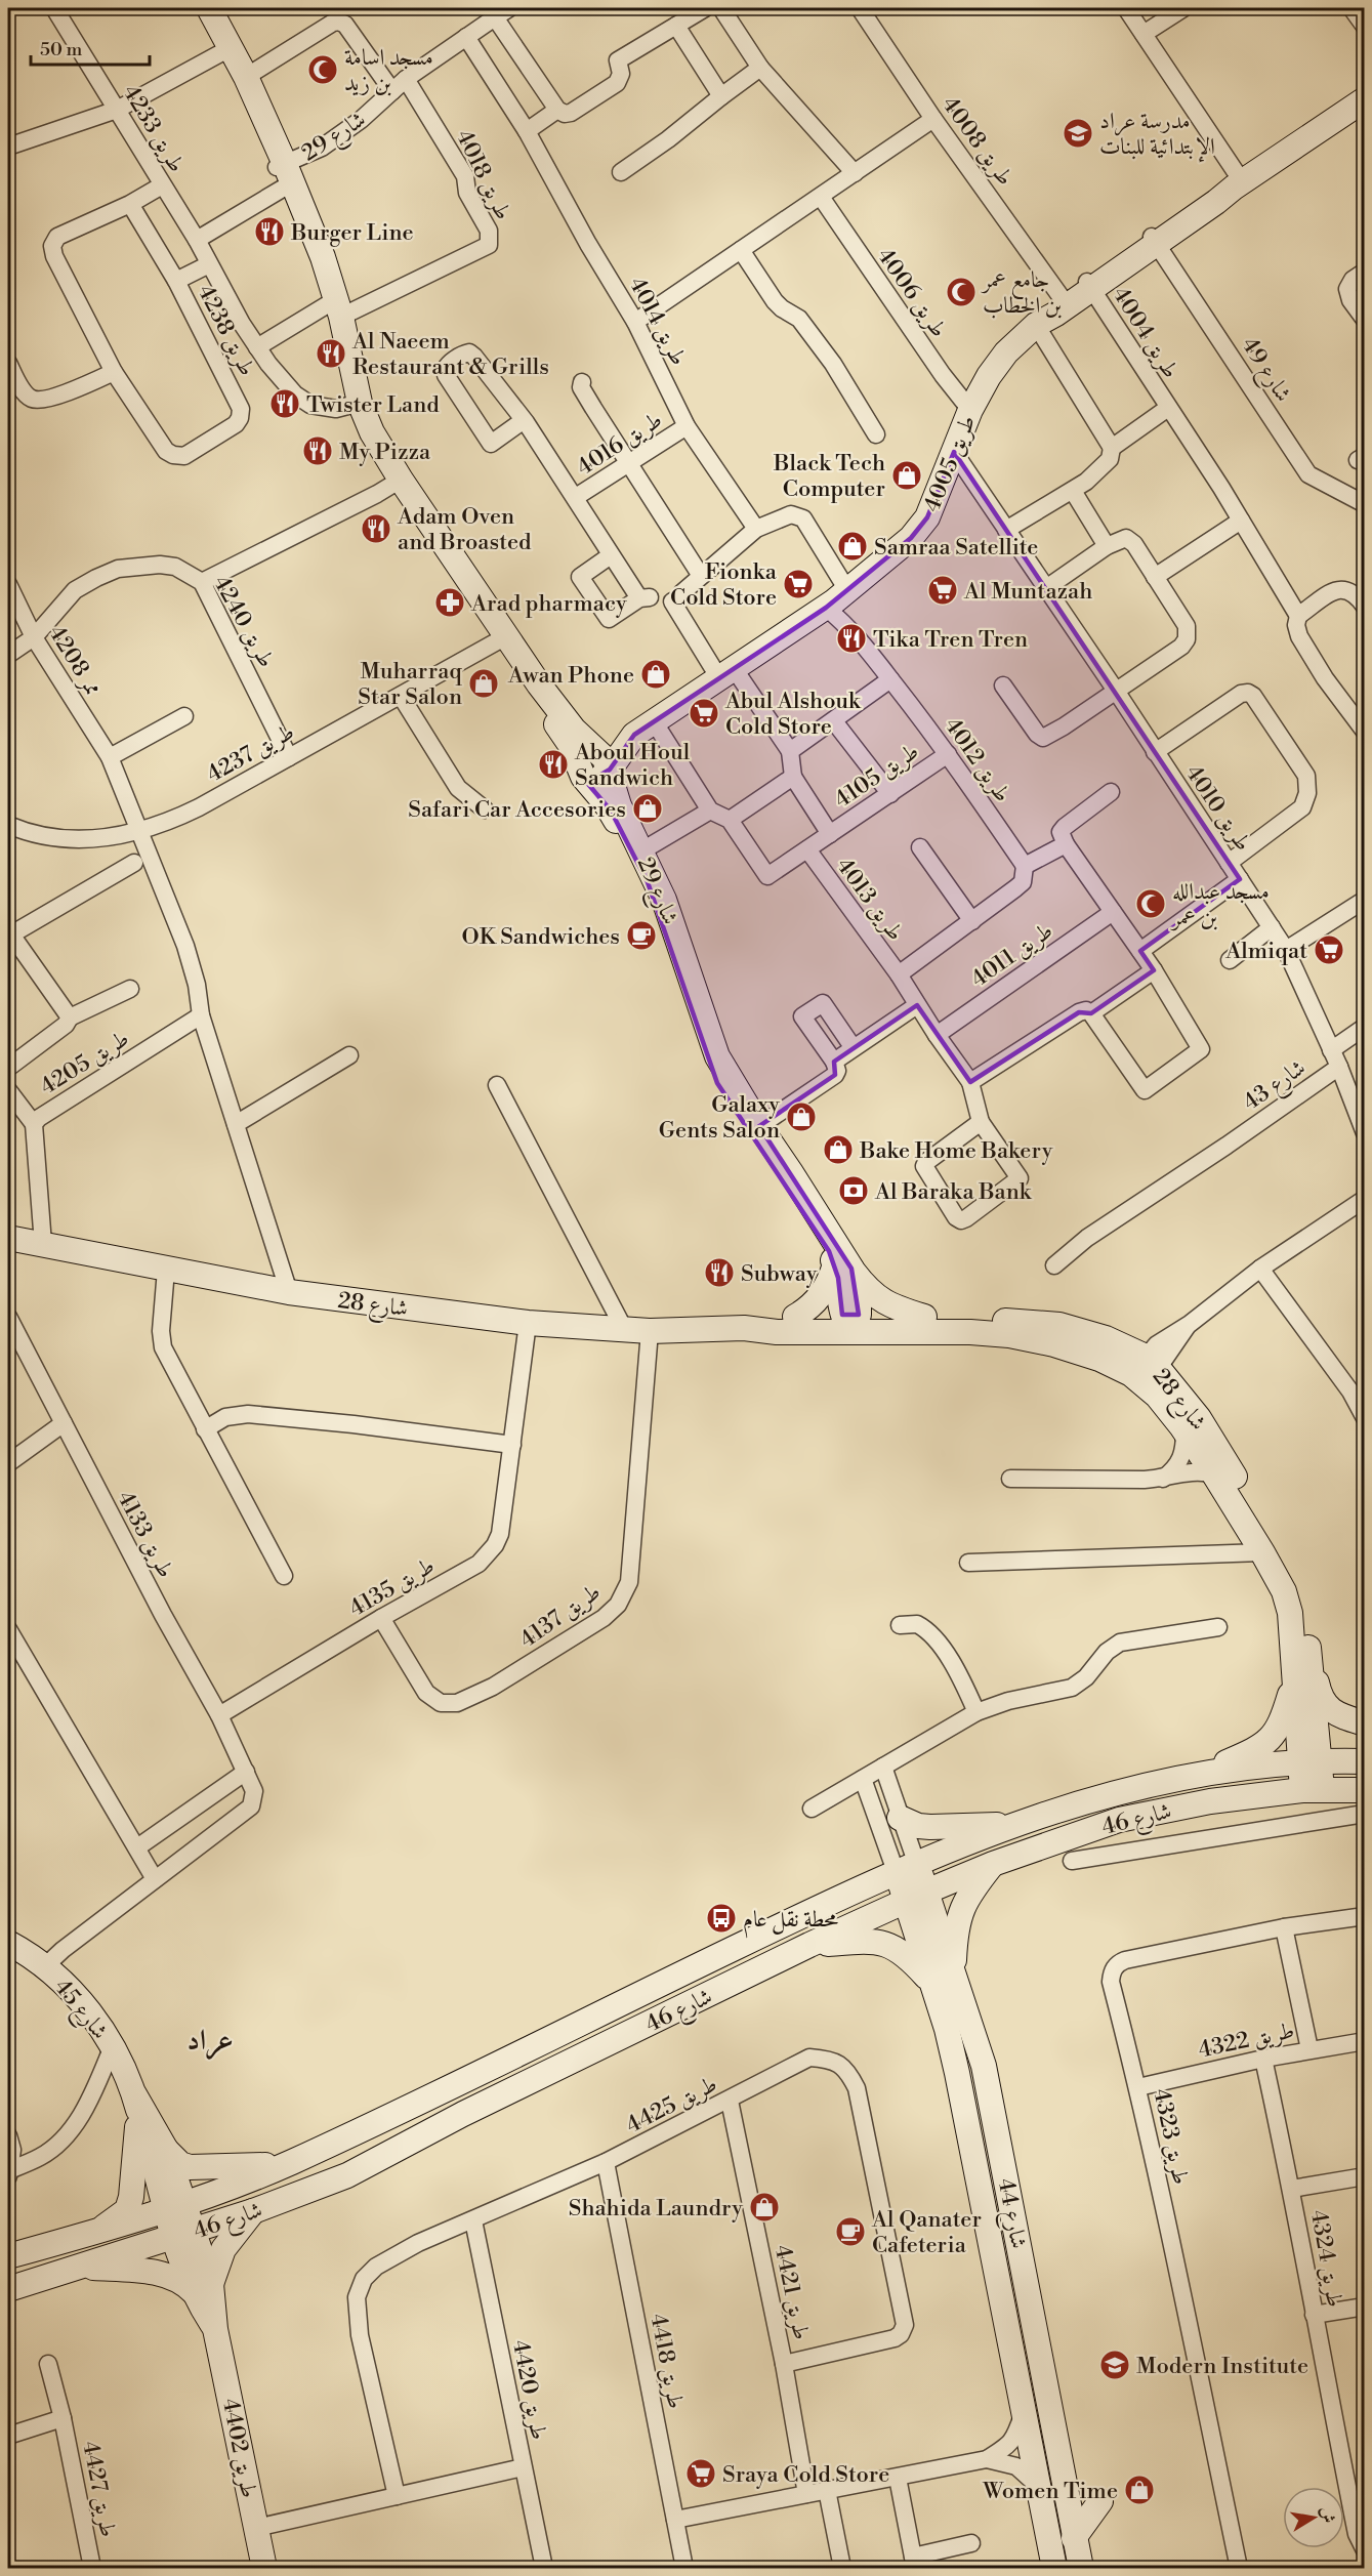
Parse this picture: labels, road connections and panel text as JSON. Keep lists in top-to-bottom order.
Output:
{
  "streets": {
    "street": [
      "طريق 4233",
      "شارع 29",
      "طريق 4008",
      "طريق 4018",
      "طريق 4006",
      "طريق 4014",
      "طريق 4238",
      "طريق 4004",
      "شارع 49",
      "طريق 4016",
      "طريق 4005",
      "طريق 4240",
      "ممر 4208",
      "طريق 4237",
      "طريق 4012",
      "طريق 4105",
      "طريق 4010",
      "طريق 4013",
      "طريق 4011",
      "طريق 4205",
      "شارع 43",
      "شارع 28",
      "طريق 4133",
      "طريق 4135",
      "طريق 4137",
      "شارع 46",
      "شارع 45",
      "طريق 4322",
      "طريق 4425",
      "طريق 4323",
      "شارع 44",
      "طريق 4324",
      "طريق 4421",
      "طريق 4418",
      "طريق 4420",
      "طريق 4402",
      "طريق 4427"
    ]
  },
  "crossings": [
    ["طريق 4233", "شارع 29"],
    ["طريق 4233", "طريق 4238"],
    ["شارع 29", "طريق 4018"],
    ["شارع 29", "طريق 4014"],
    ["شارع 29", "طريق 4005"],
    ["شارع 29", "طريق 4237"],
    ["شارع 29", "شارع 28"],
    ["طريق 4008", "طريق 4005"],
    ["طريق 4006", "طريق 4005"],
    ["طريق 4014", "طريق 4016"],
    ["طريق 4004", "طريق 4005"],
    ["طريق 4004", "طريق 4010"],
    ["شارع 49", "طريق 4005"],
    ["طريق 4005", "طريق 4012"],
    ["طريق 4005", "طريق 4010"],
    ["طريق 4240", "ممر 4208"],
    ["طريق 4240", "طريق 4237"],
    ["ممر 4208", "طريق 4237"],
    ["طريق 4012", "طريق 4105"],
    ["طريق 4012", "طريق 4013"],
    ["طريق 4105", "طريق 4013"],
    ["طريق 4010", "شارع 43"],
    ["طريق 4013", "طريق 4011"],
    ["طريق 4205", "شارع 28"],
    ["شارع 28", "طريق 4135"],
    ["شارع 28", "طريق 4137"],
    ["شارع 28", "شارع 46"],
    ["طريق 4133", "طريق 4135"],
    ["طريق 4133", "شارع 45"],
    ["طريق 4135", "طريق 4137"],
    ["شارع 46", "شارع 45"],
    ["شارع 46", "شارع 44"],
    ["شارع 46", "طريق 4402"],
    ["شارع 45", "طريق 4402"],
    ["طريق 4322", "طريق 4323"],
    ["طريق 4322", "طريق 4324"],
    ["طريق 4425", "طريق 4421"],
    ["طريق 4425", "طريق 4418"],
    ["طريق 4425", "طريق 4420"]
  ],
  "districts": ["عراد"],
  "places": {
    "mosque": ["مسجد اسامة بن زيد", "جامع عمر بن الخطاب", "مسجد عبدالله بن عمر"],
    "school or university": ["مدرسة عراد الإبتدائية للبنات", "Modern Institute"],
    "restaurant": [
      "Burger Line",
      "Al Naeem Restaurant & Grills",
      "Twister Land",
      "My Pizza",
      "Adam Oven and Broasted",
      "Tika Tren Tren",
      "Aboul Houl Sandwich",
      "Subway"
    ],
    "shop": [
      "Black Tech Computer",
      "Samraa Satellite",
      "Awan Phone",
      "Muharraq Star Salon",
      "Safari Car Accesories",
      "Galaxy Gents Salon",
      "Bake Home Bakery",
      "Shahida Laundry",
      "Women Time"
    ],
    "supermarket": [
      "Fionka Cold Store",
      "Al Muntazah",
      "Abul Alshouk Cold Store",
      "Almiqat",
      "Sraya Cold Store"
    ],
    "pharmacy": ["Arad pharmacy"],
    "cafe": ["OK Sandwiches", "Al Qanater Cafeteria"],
    "bank": ["Al Baraka Bank"],
    "bus stop": ["محطة نقل عام"]
  },
  "scale_bar": "50 m",
  "north": "right"
}
